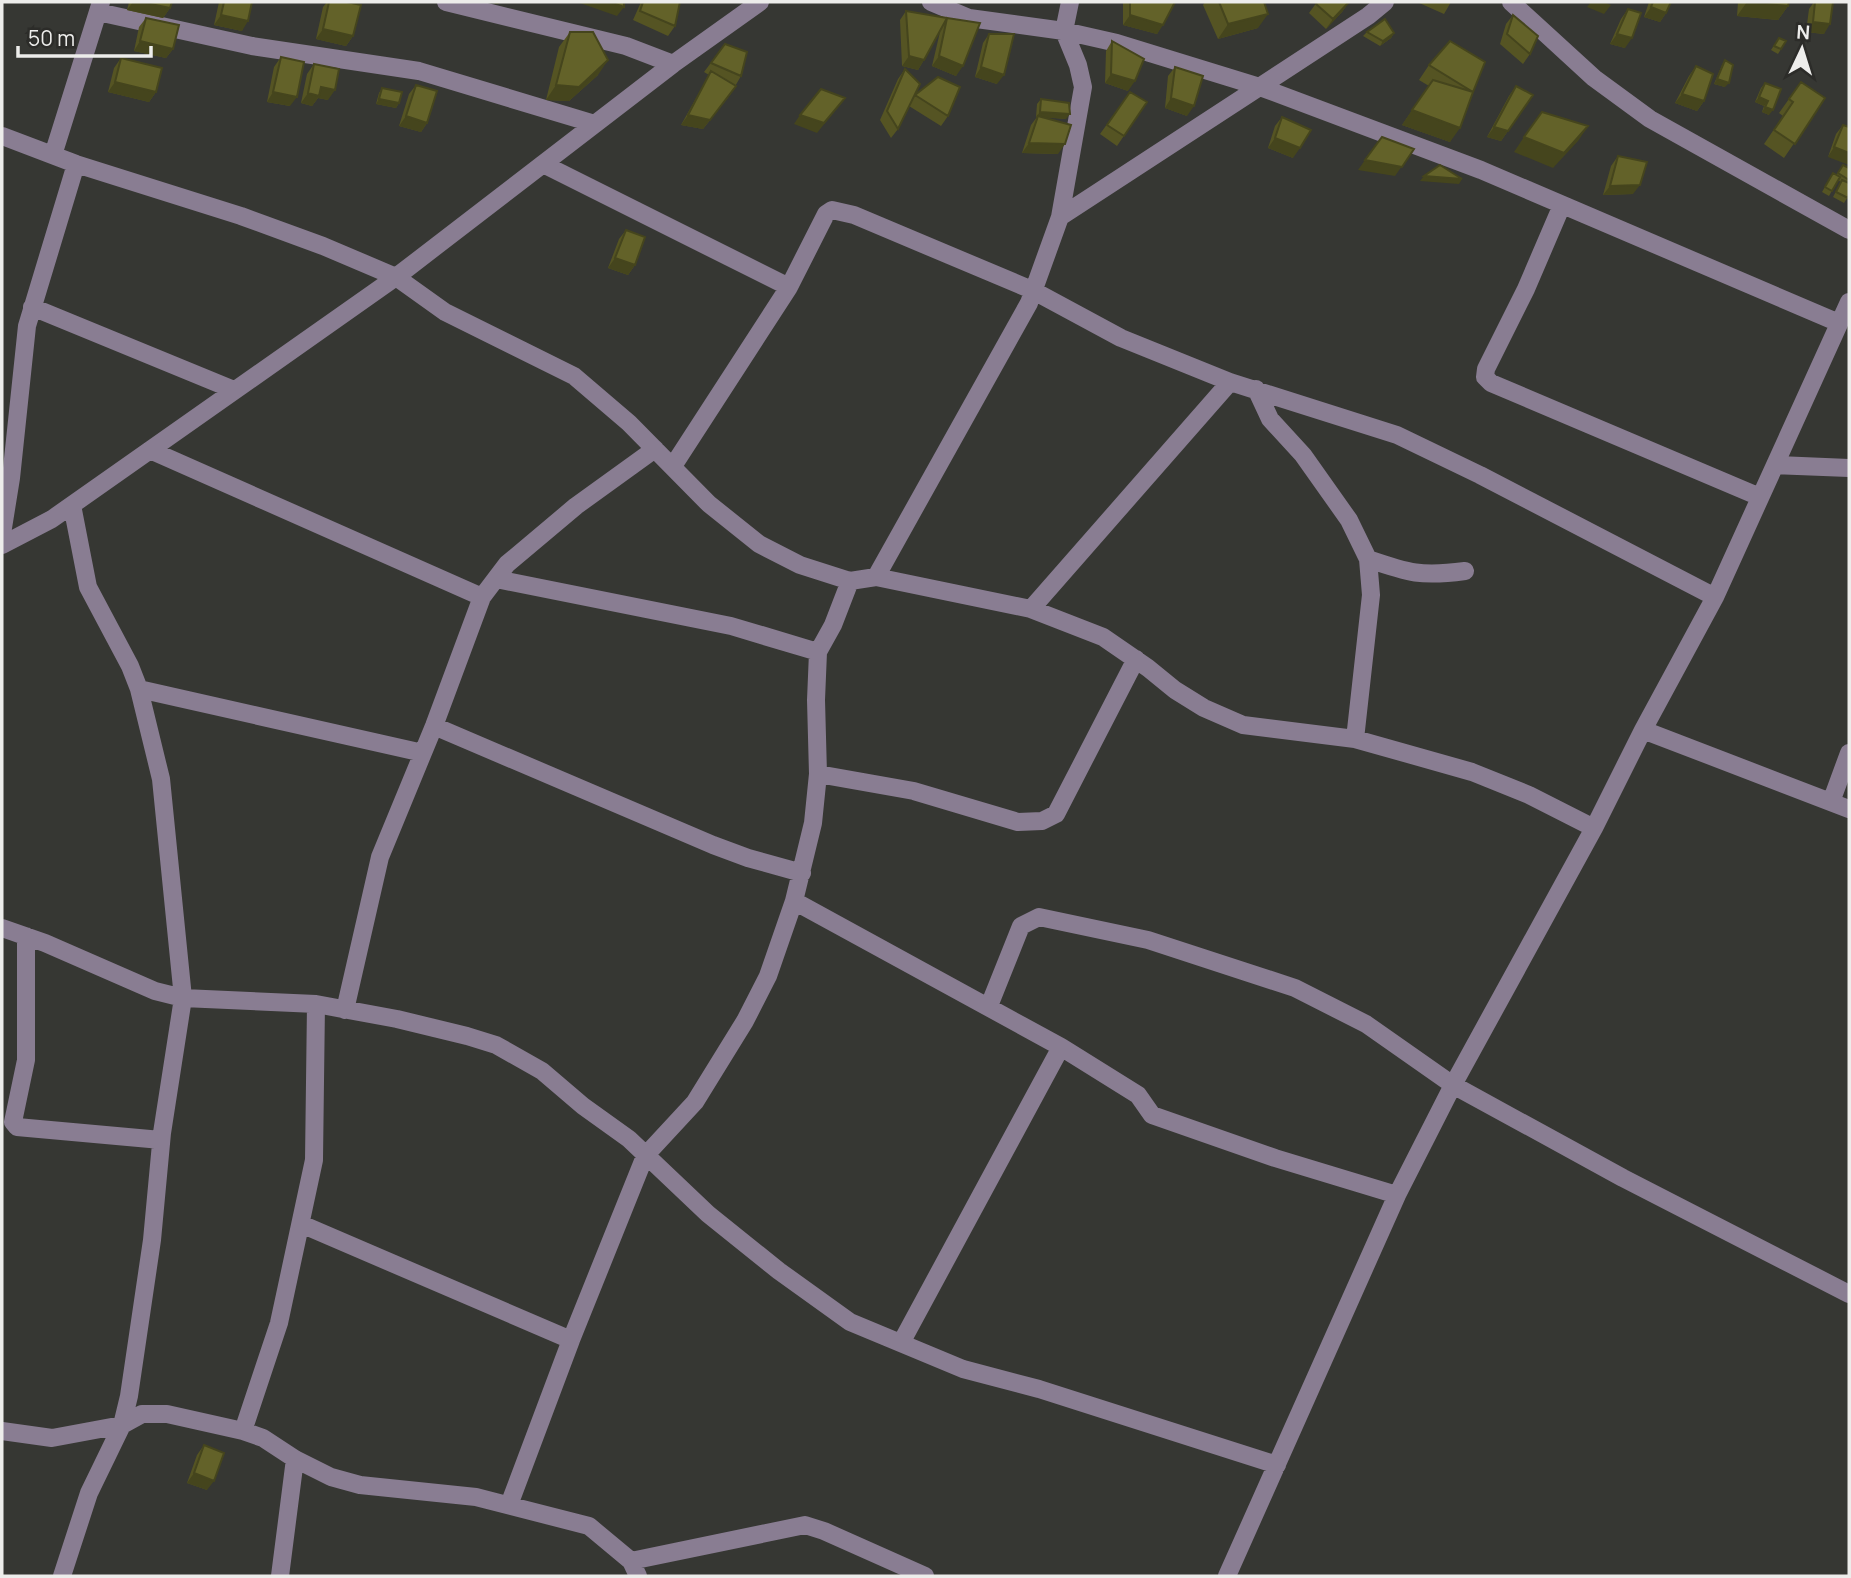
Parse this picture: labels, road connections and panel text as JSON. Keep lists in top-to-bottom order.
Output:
{
  "scale_bar": "50 m",
  "north": "top"
}
